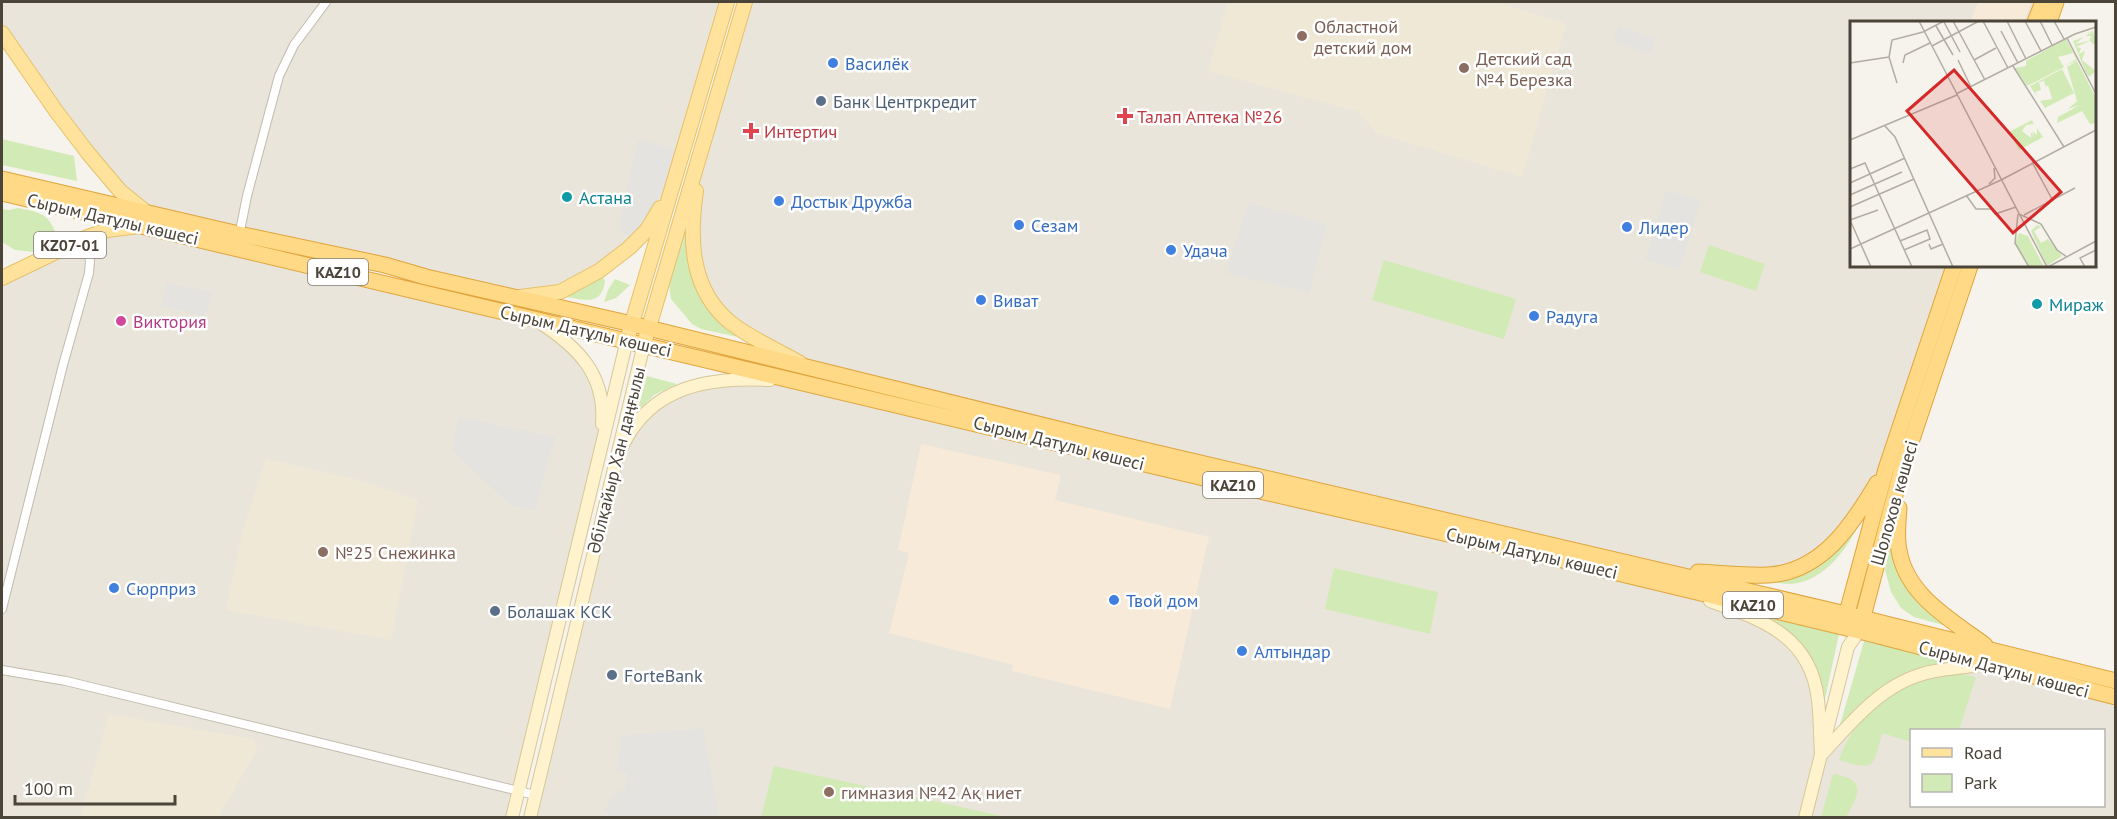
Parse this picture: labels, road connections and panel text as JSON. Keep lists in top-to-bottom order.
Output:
{
  "streets": {
    "highway": ["Сырым Датұлы көшесі", "KAZ10", "Шолохов көшесі"],
    "main road": ["KZ07-01", "Әбілқайыр Хан даңғылы"]
  },
  "crossings": [
    ["Сырым Датұлы көшесі", "KZ07-01"],
    ["Сырым Датұлы көшесі", "Әбілқайыр Хан даңғылы"],
    ["Сырым Датұлы көшесі", "Шолохов көшесі"]
  ],
  "places": {
    "other": [
      "Областной детский дом",
      "Василёк",
      "Детский сад №4 Березка",
      "Банк Центркредит",
      "Астана",
      "Достык Дружба",
      "Сезам",
      "Лидер",
      "Удача",
      "Виват",
      "Мираж",
      "Радуга",
      "Виктория",
      "№25 Снежинка",
      "Сюрприз",
      "Твой дом",
      "Болашак КСК",
      "Алтындар",
      "ForteBank",
      "гимназия №42 Ақ ниет"
    ],
    "health": ["Талап Аптека №26", "Интертич"]
  },
  "legend": ["Road", "Park"],
  "scale_bar": "100 m"
}
